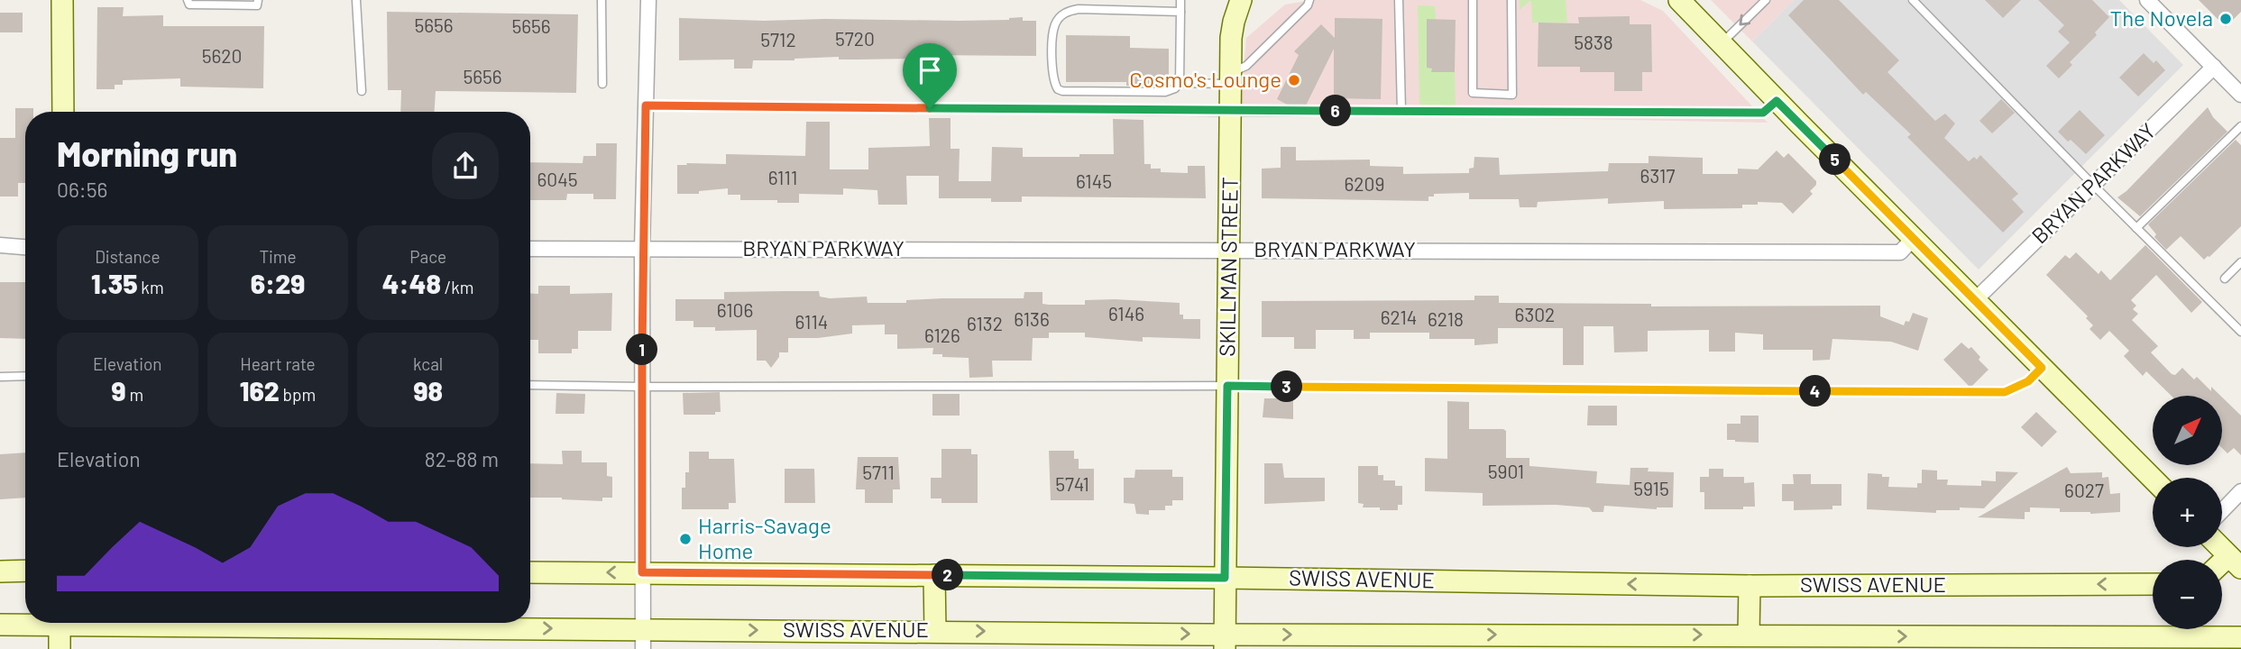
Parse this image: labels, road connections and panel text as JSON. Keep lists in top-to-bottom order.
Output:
{
  "streets": {
    "street": ["BRYAN PARKWAY", "SKILLMAN STREET", "SWISS AVENUE"]
  },
  "crossings": [
    ["BRYAN PARKWAY", "SKILLMAN STREET"],
    ["SKILLMAN STREET", "SWISS AVENUE"]
  ],
  "places": ["The Novela", "Cosmo's Lounge", "Harris-Savage Home"],
  "house_numbers": [
    "5656",
    "5656",
    "5720",
    "5712",
    "5838",
    "5620",
    "5656",
    "6317",
    "6111",
    "6045",
    "6145",
    "6209",
    "6106",
    "6146",
    "6302",
    "6214",
    "6136",
    "6218",
    "6114",
    "6132",
    "6126",
    "5901",
    "5711",
    "5741",
    "5915",
    "6027"
  ],
  "north": "top right",
  "page": {
    "pins": [
      "6",
      "5",
      "1",
      "3",
      "4",
      "2"
    ],
    "heading": ["Morning run", "06:56"],
    "stats": [
      ["Distance", "1.35 km"],
      ["Time", "6:29"],
      ["Pace", "4:48 /km"],
      ["Elevation", "9 m"],
      ["Heart rate", "162 bpm"],
      ["kcal", "98"]
    ],
    "map_buttons": ["+", "−"],
    "chart": ["Elevation", "82–88 m"]
  }
}
